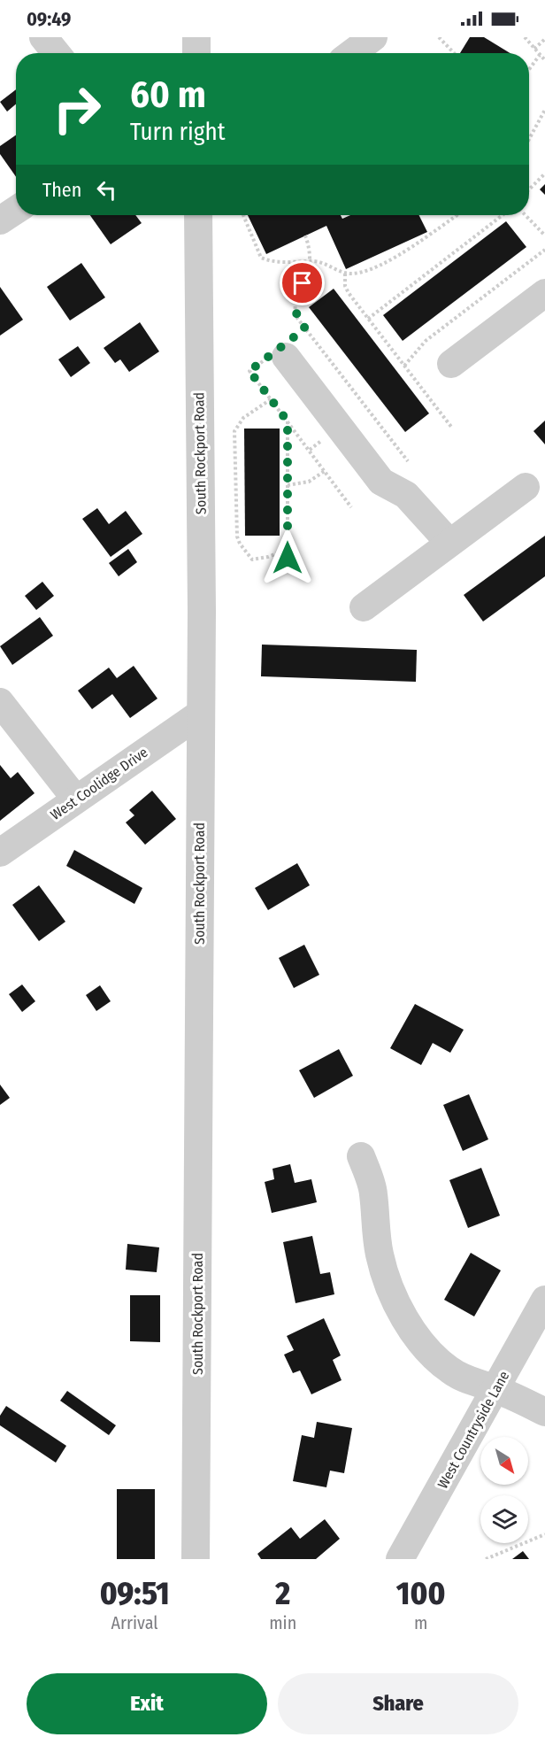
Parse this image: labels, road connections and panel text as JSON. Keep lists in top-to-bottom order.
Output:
{
  "streets": {
    "street": ["South Rockport Road", "West Coolidge Drive", "West Countryside Lane"]
  },
  "crossings": [
    ["South Rockport Road", "West Coolidge Drive"]
  ],
  "north": "bottom right",
  "page": {
    "status": "09:49",
    "turn": ["60 m", "Turn right"],
    "then": "Then",
    "eta": [
      "09:51",
      "Arrival",
      "2",
      "min",
      "100",
      "m"
    ],
    "buttons": ["Exit", "Share"]
  }
}
